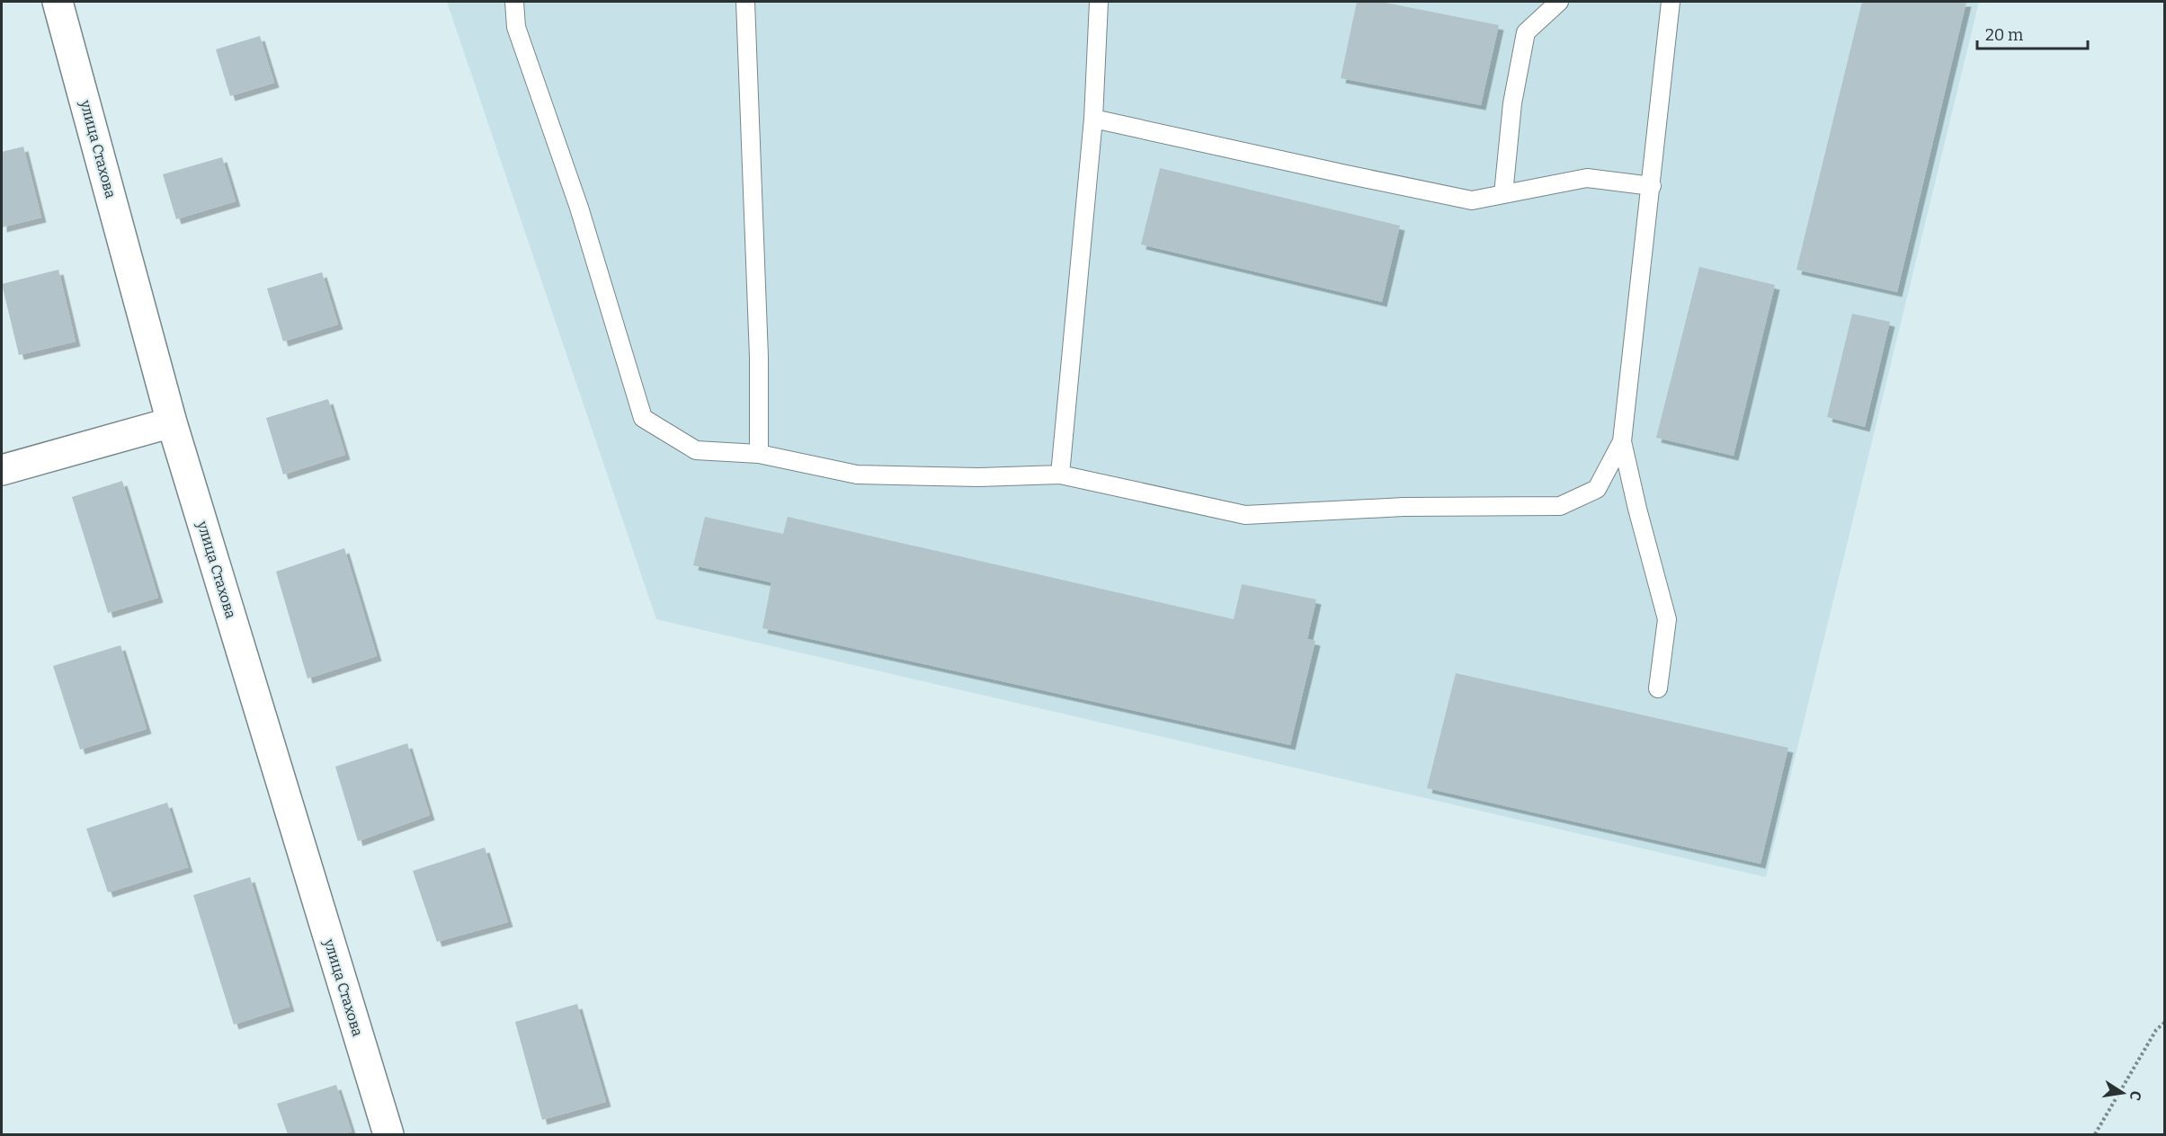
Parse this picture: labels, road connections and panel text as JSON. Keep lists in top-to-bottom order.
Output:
{
  "streets": {
    "street": ["улица Стахова"]
  },
  "scale_bar": "20 m",
  "north": "right"
}
